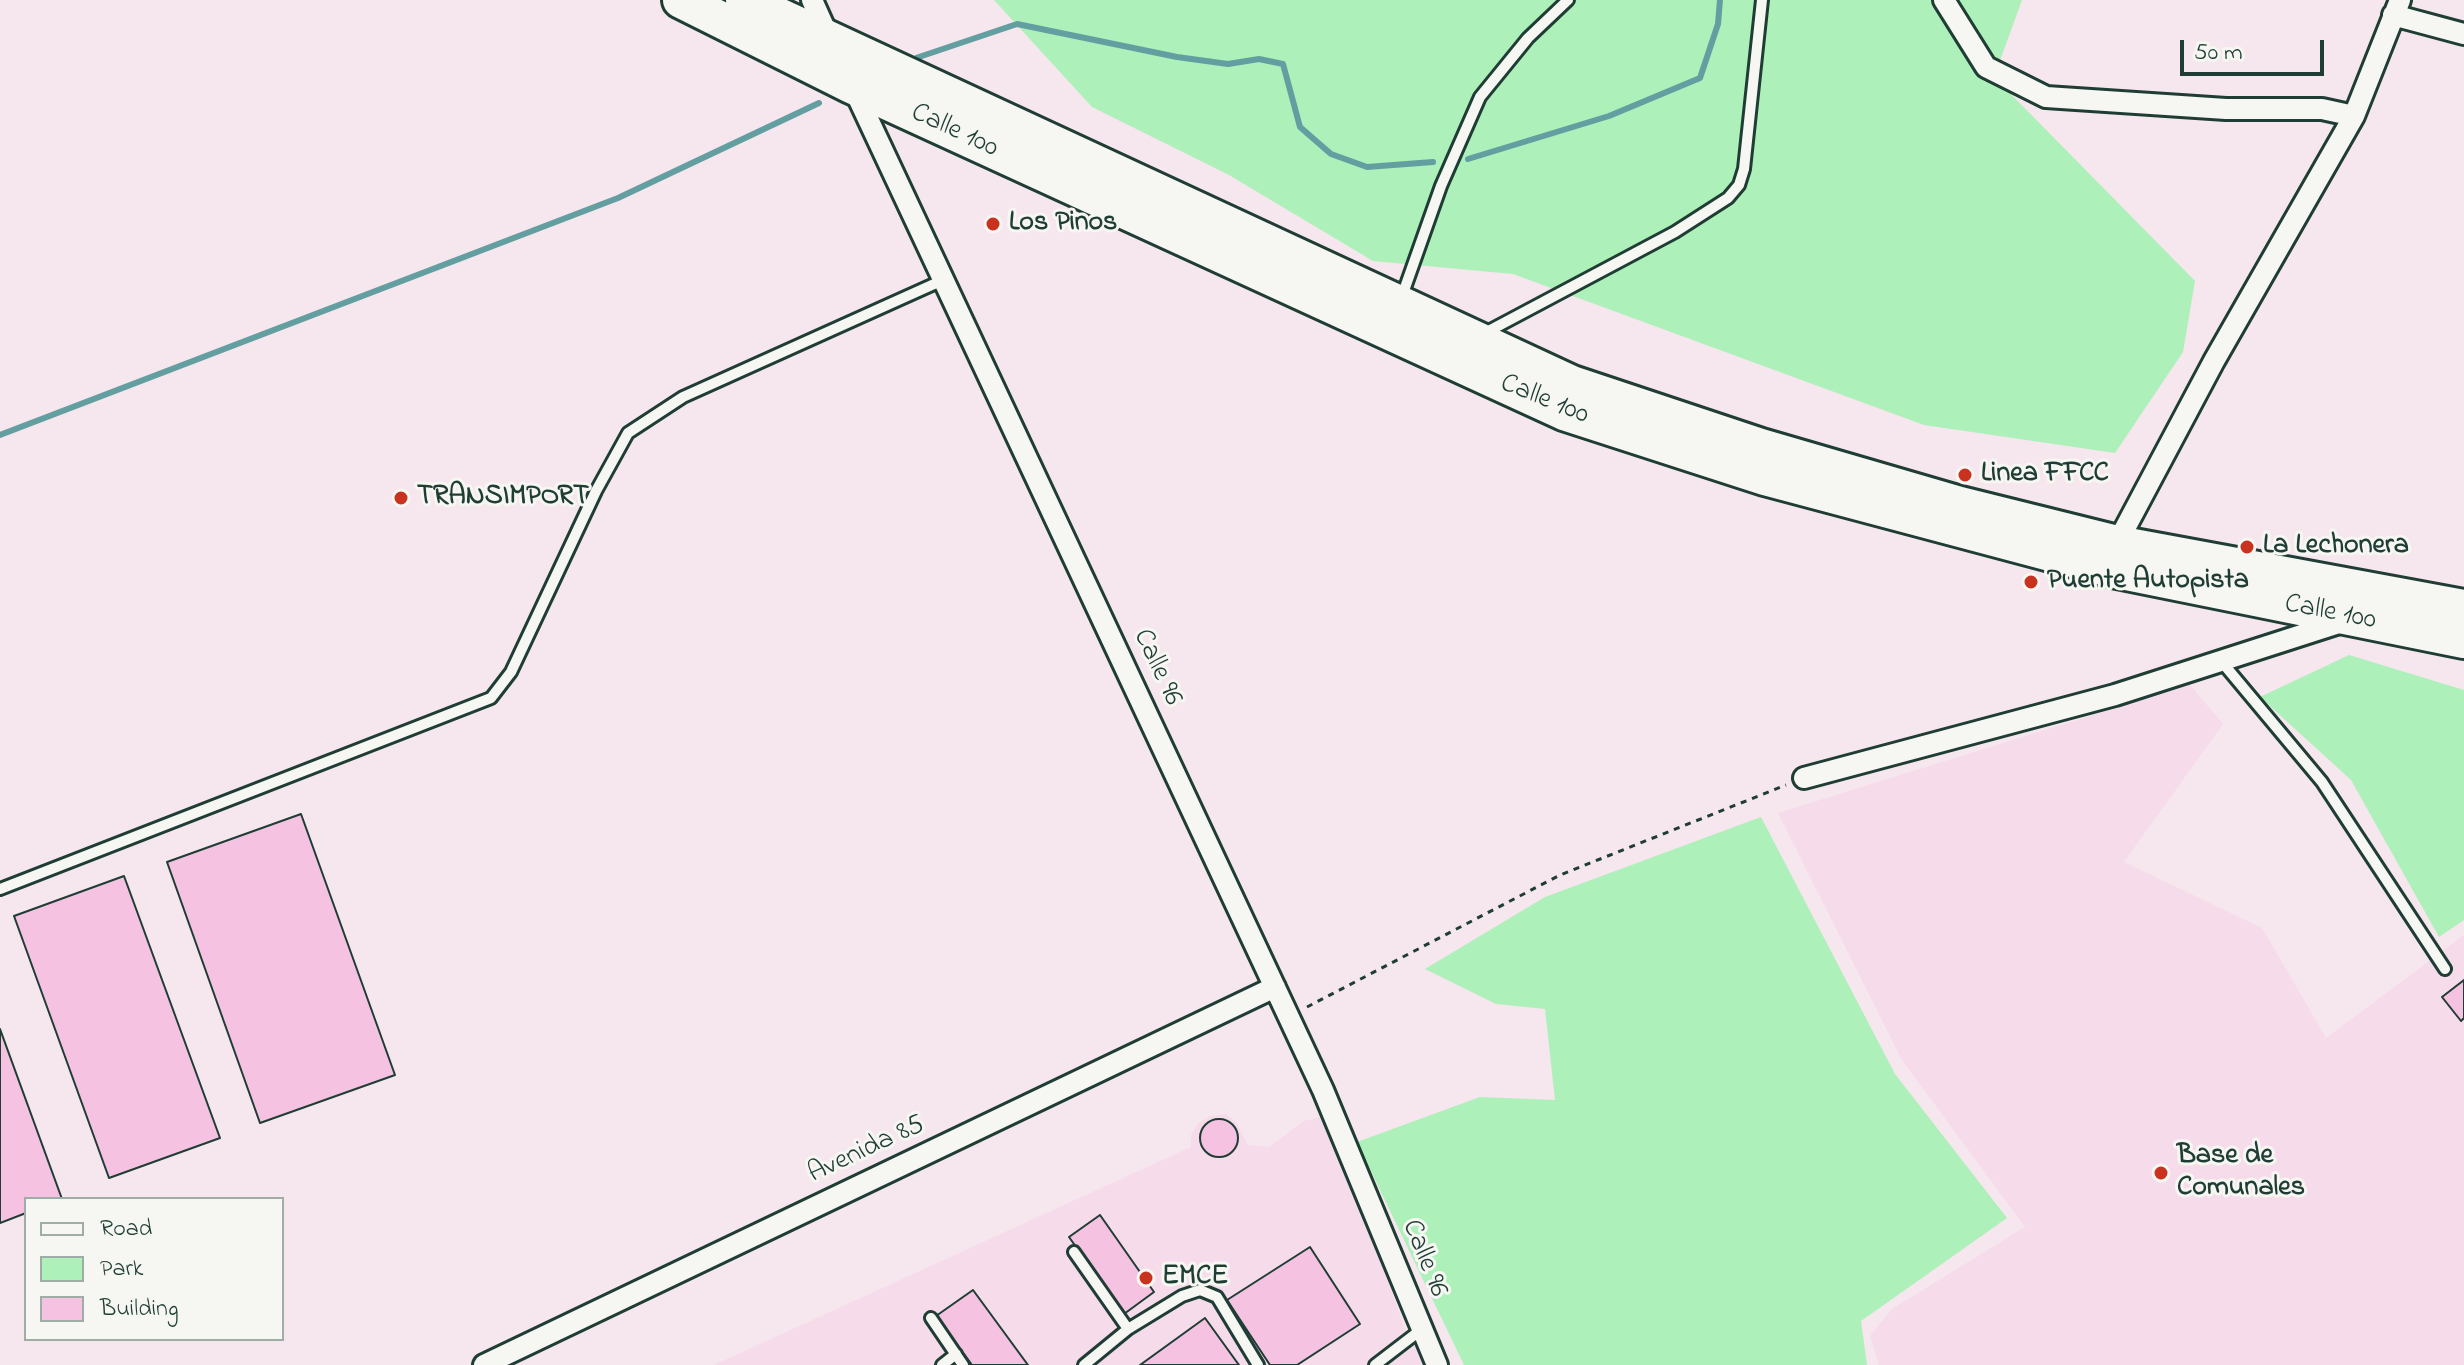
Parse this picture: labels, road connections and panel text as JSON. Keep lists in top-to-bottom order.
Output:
{
  "streets": {
    "highway": ["Calle 100"],
    "street": ["Calle 96", "Avenida 85"]
  },
  "crossings": [
    ["Calle 100", "Calle 96"],
    ["Calle 96", "Avenida 85"]
  ],
  "places": [
    "Los Pinos",
    "Linea FFCC",
    "TRANSIMPORT",
    "La Lechonera",
    "Puente Autopista",
    "Base de Comunales",
    "EMCE"
  ],
  "legend": ["Road", "Park", "Building"],
  "scale_bar": "50 m"
}
